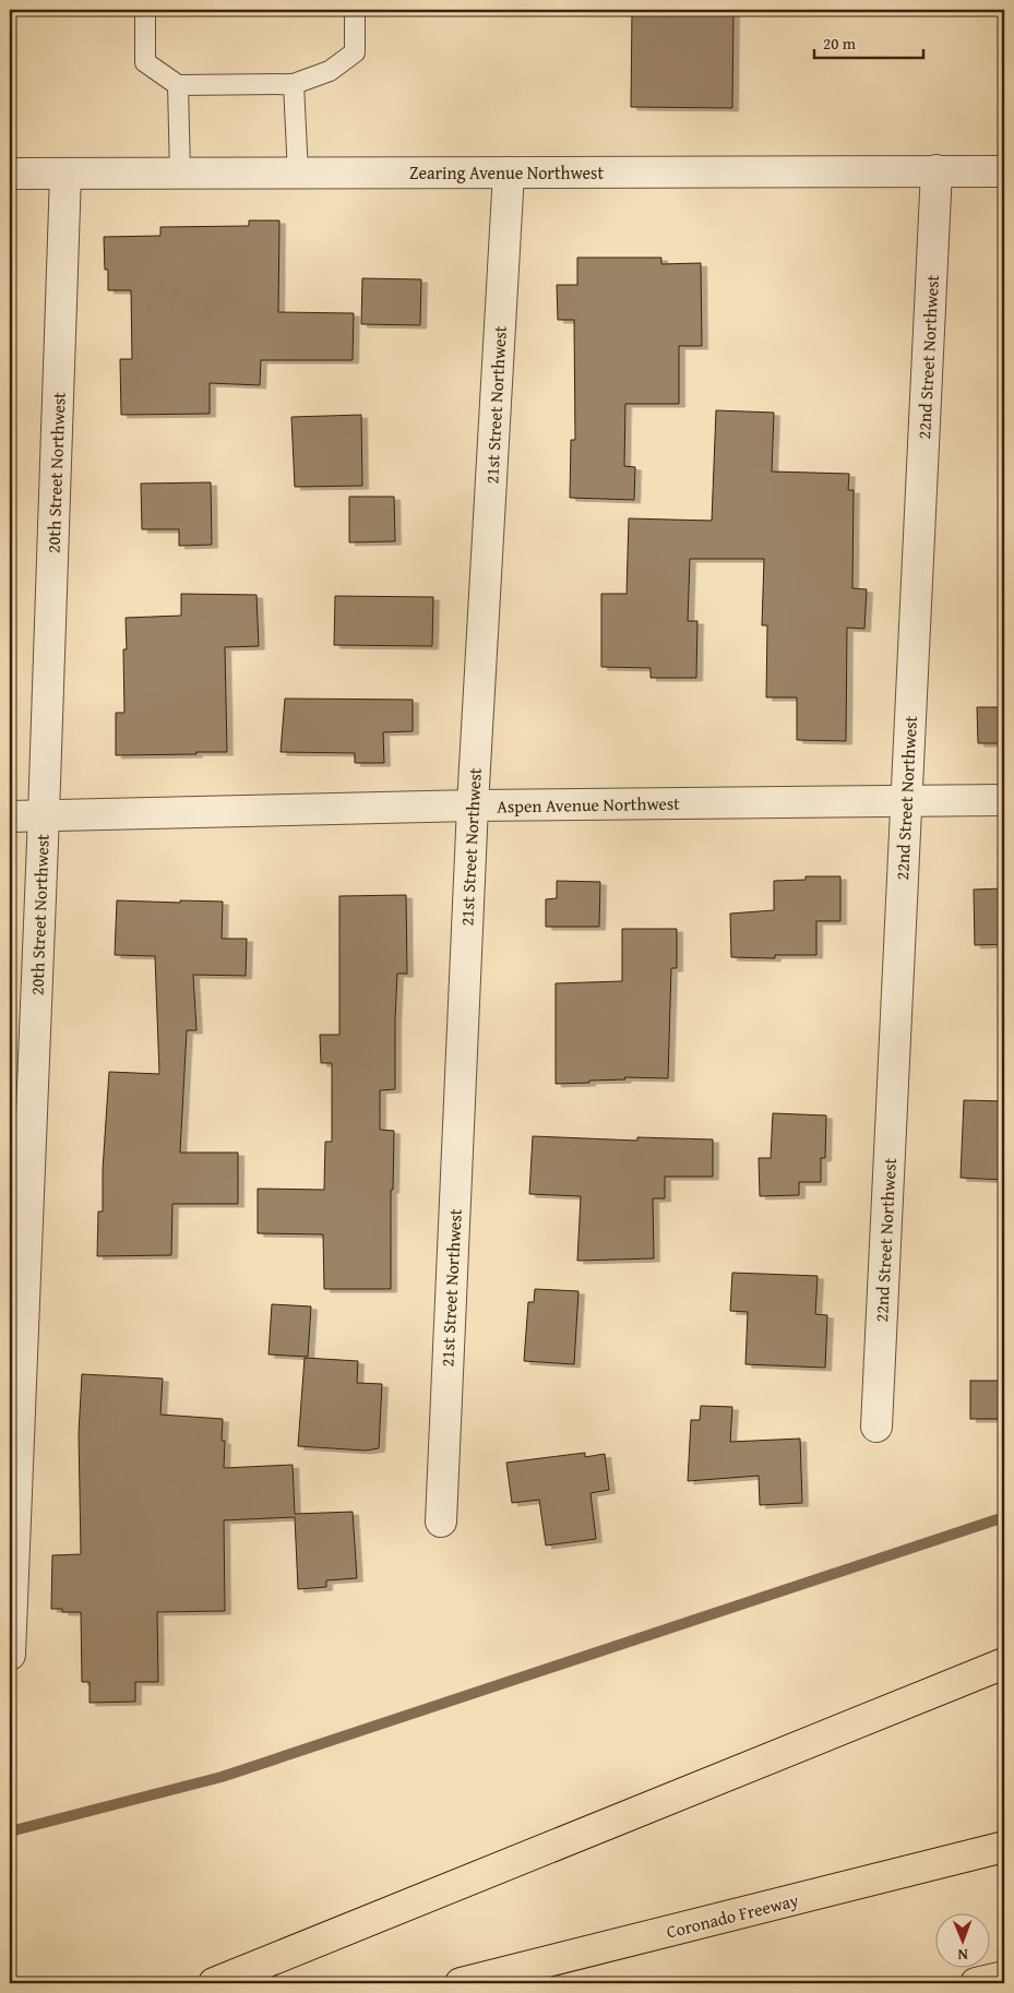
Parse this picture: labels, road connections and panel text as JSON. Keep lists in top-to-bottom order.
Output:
{
  "streets": {
    "highway": ["Coronado Freeway"],
    "street": [
      "Zearing Avenue Northwest",
      "22nd Street Northwest",
      "21st Street Northwest",
      "20th Street Northwest",
      "Aspen Avenue Northwest"
    ]
  },
  "crossings": [
    ["Zearing Avenue Northwest", "22nd Street Northwest"],
    ["Zearing Avenue Northwest", "21st Street Northwest"],
    ["Zearing Avenue Northwest", "20th Street Northwest"],
    ["22nd Street Northwest", "Aspen Avenue Northwest"],
    ["21st Street Northwest", "Aspen Avenue Northwest"],
    ["20th Street Northwest", "Aspen Avenue Northwest"]
  ],
  "scale_bar": "20 m",
  "north": "bottom"
}
